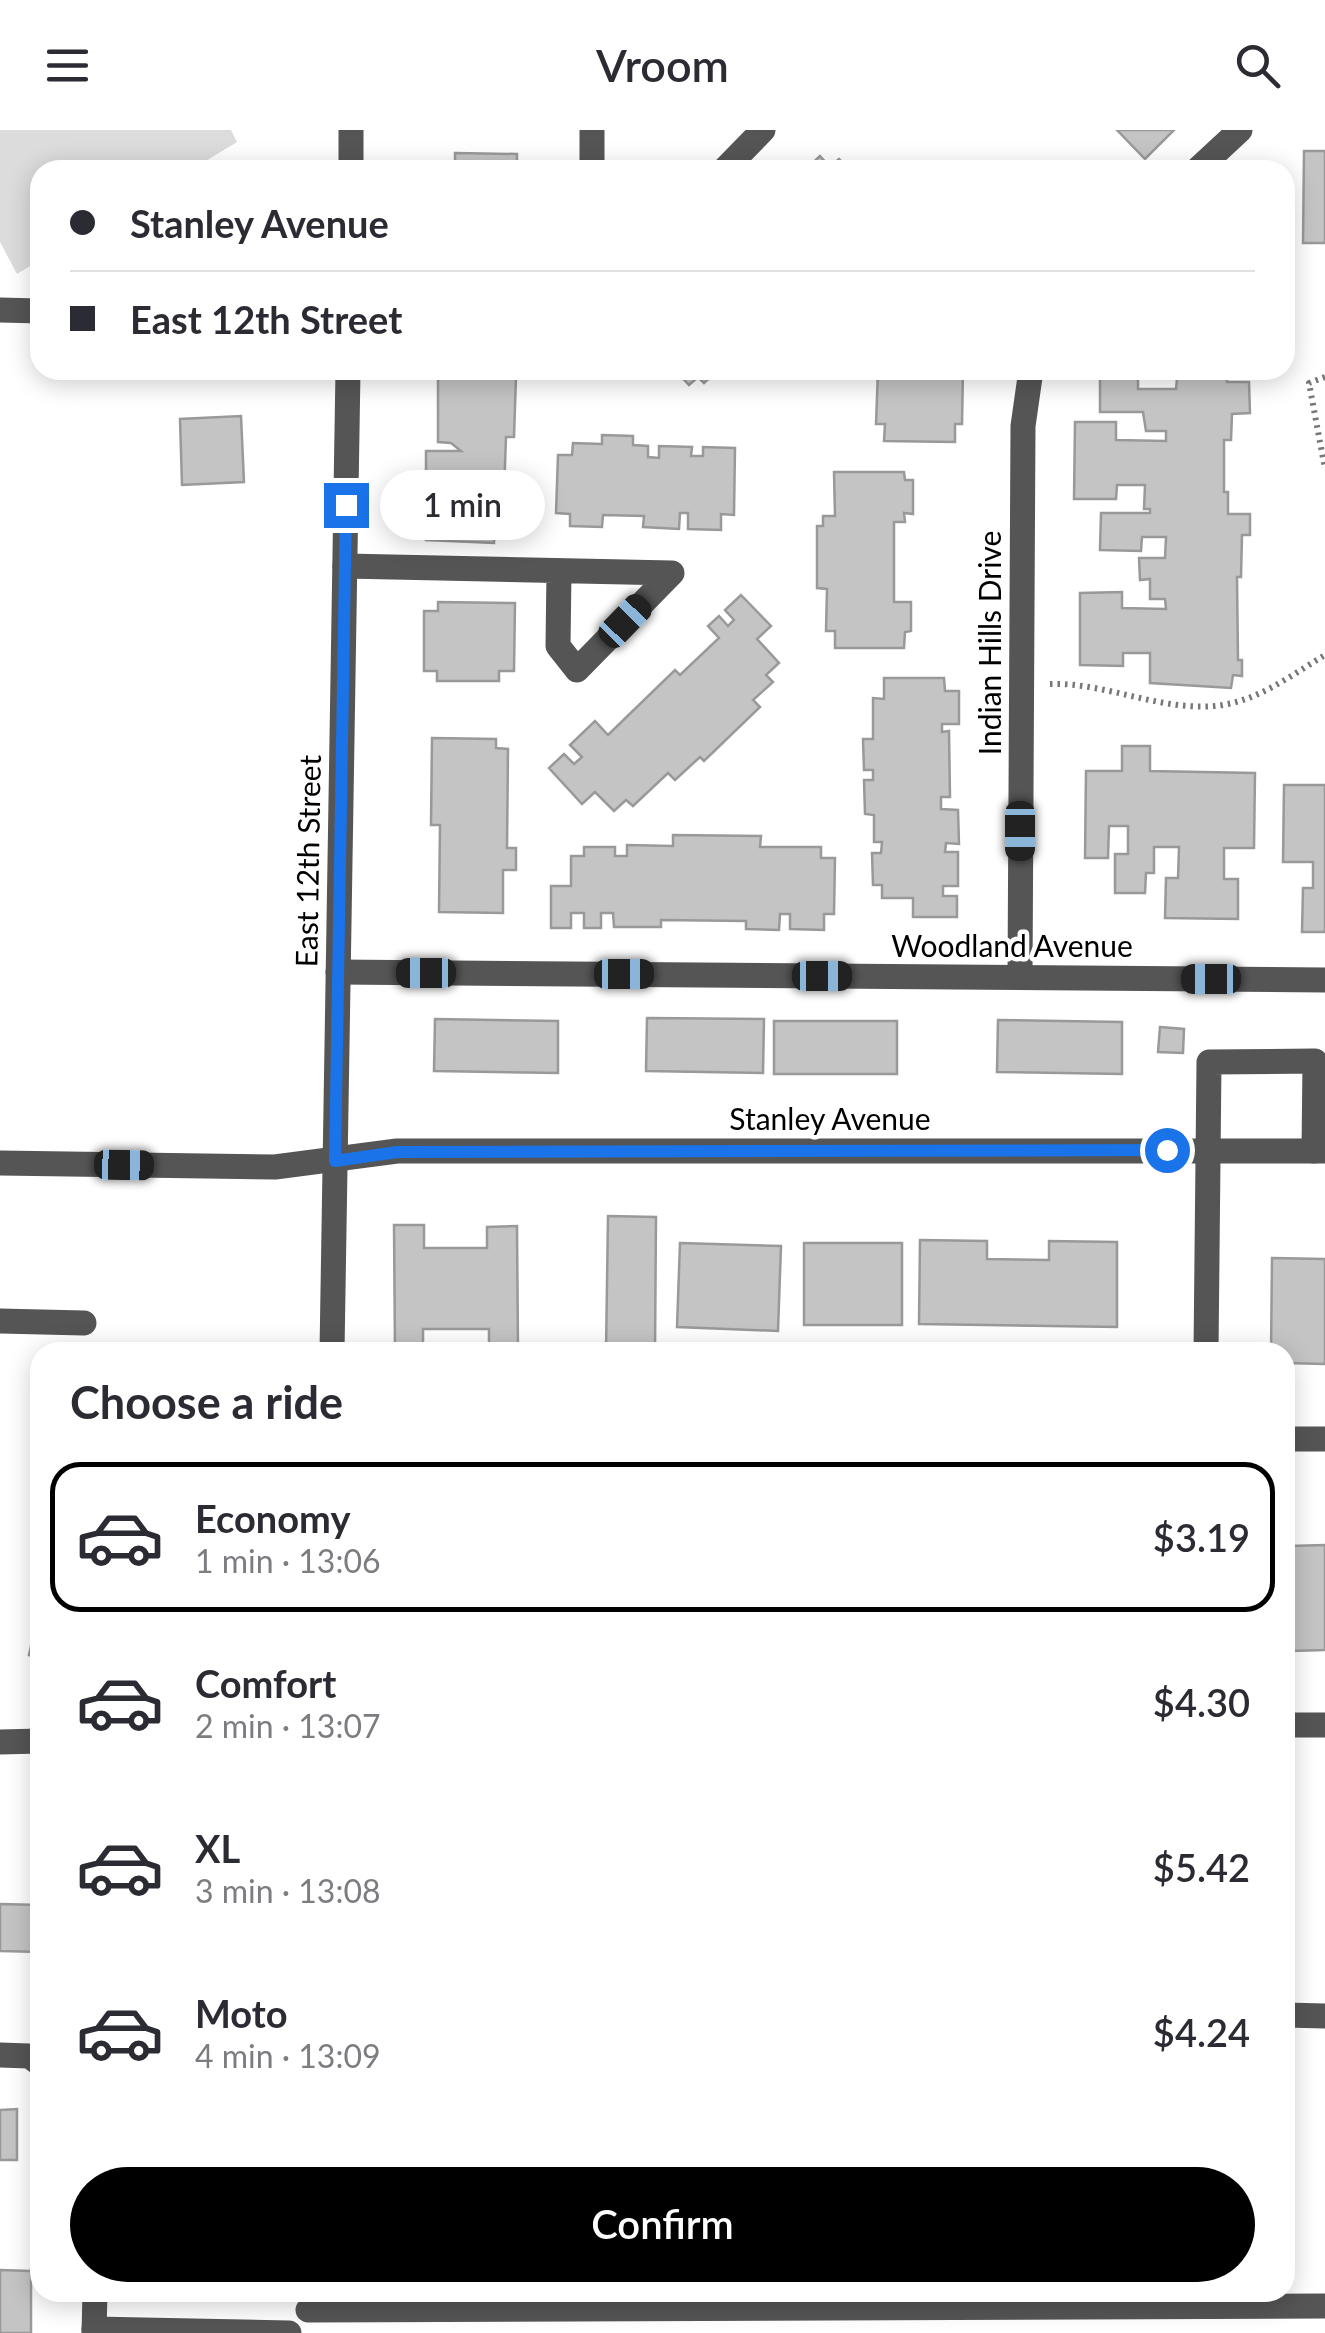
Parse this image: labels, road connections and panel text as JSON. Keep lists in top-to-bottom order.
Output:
{
  "streets": {
    "street": [
      "Indian Hills Drive",
      "East 12th Street",
      "Woodland Avenue",
      "Stanley Avenue"
    ]
  },
  "crossings": [
    ["Indian Hills Drive", "Woodland Avenue"],
    ["East 12th Street", "Woodland Avenue"],
    ["East 12th Street", "Stanley Avenue"]
  ],
  "page": {
    "header": "Vroom",
    "banner": ["Stanley Avenue", "East 12th Street"],
    "bubble": "1 min",
    "heading": "Choose a ride",
    "list": [
      {
        "name": "Economy",
        "note": "1 min · 13:06",
        "value": "$3.19"
      },
      {
        "name": "Comfort",
        "note": "2 min · 13:07",
        "value": "$4.30"
      },
      {
        "name": "XL",
        "note": "3 min · 13:08",
        "value": "$5.42"
      },
      {
        "name": "Moto",
        "note": "4 min · 13:09",
        "value": "$4.24"
      }
    ],
    "buttons": "Confirm"
  }
}
